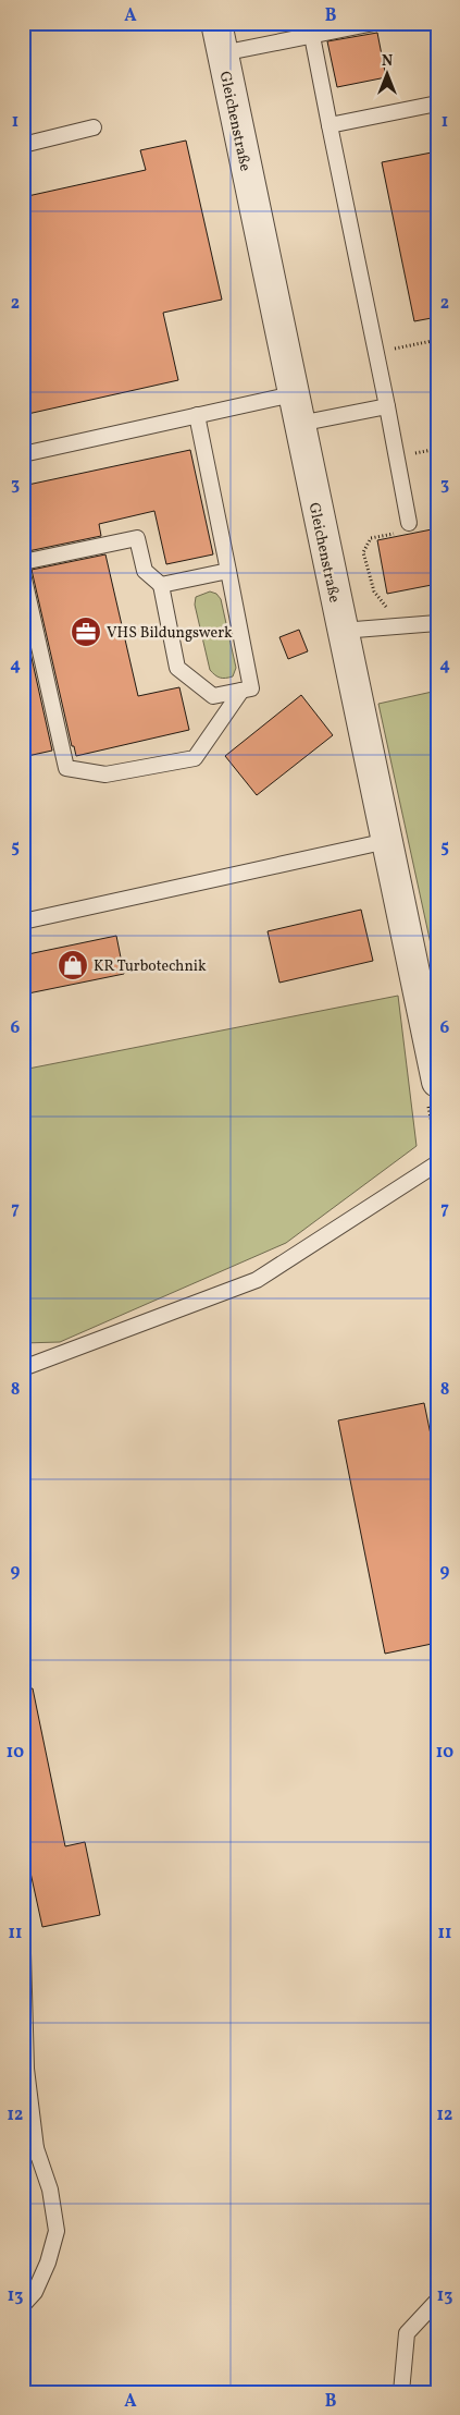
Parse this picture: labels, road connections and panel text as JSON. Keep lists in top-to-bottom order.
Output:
{
  "streets": {
    "street": ["Gleichenstraße"]
  },
  "places": {
    "office": ["VHS Bildungswerk"],
    "shop": ["KR Turbotechnik"]
  },
  "north": "top",
  "grid": {
    "columns": ["A", "B"],
    "rows": [
      "1",
      "2",
      "3",
      "4",
      "5",
      "6",
      "7",
      "8",
      "9",
      "10",
      "11",
      "12",
      "13"
    ]
  }
}
